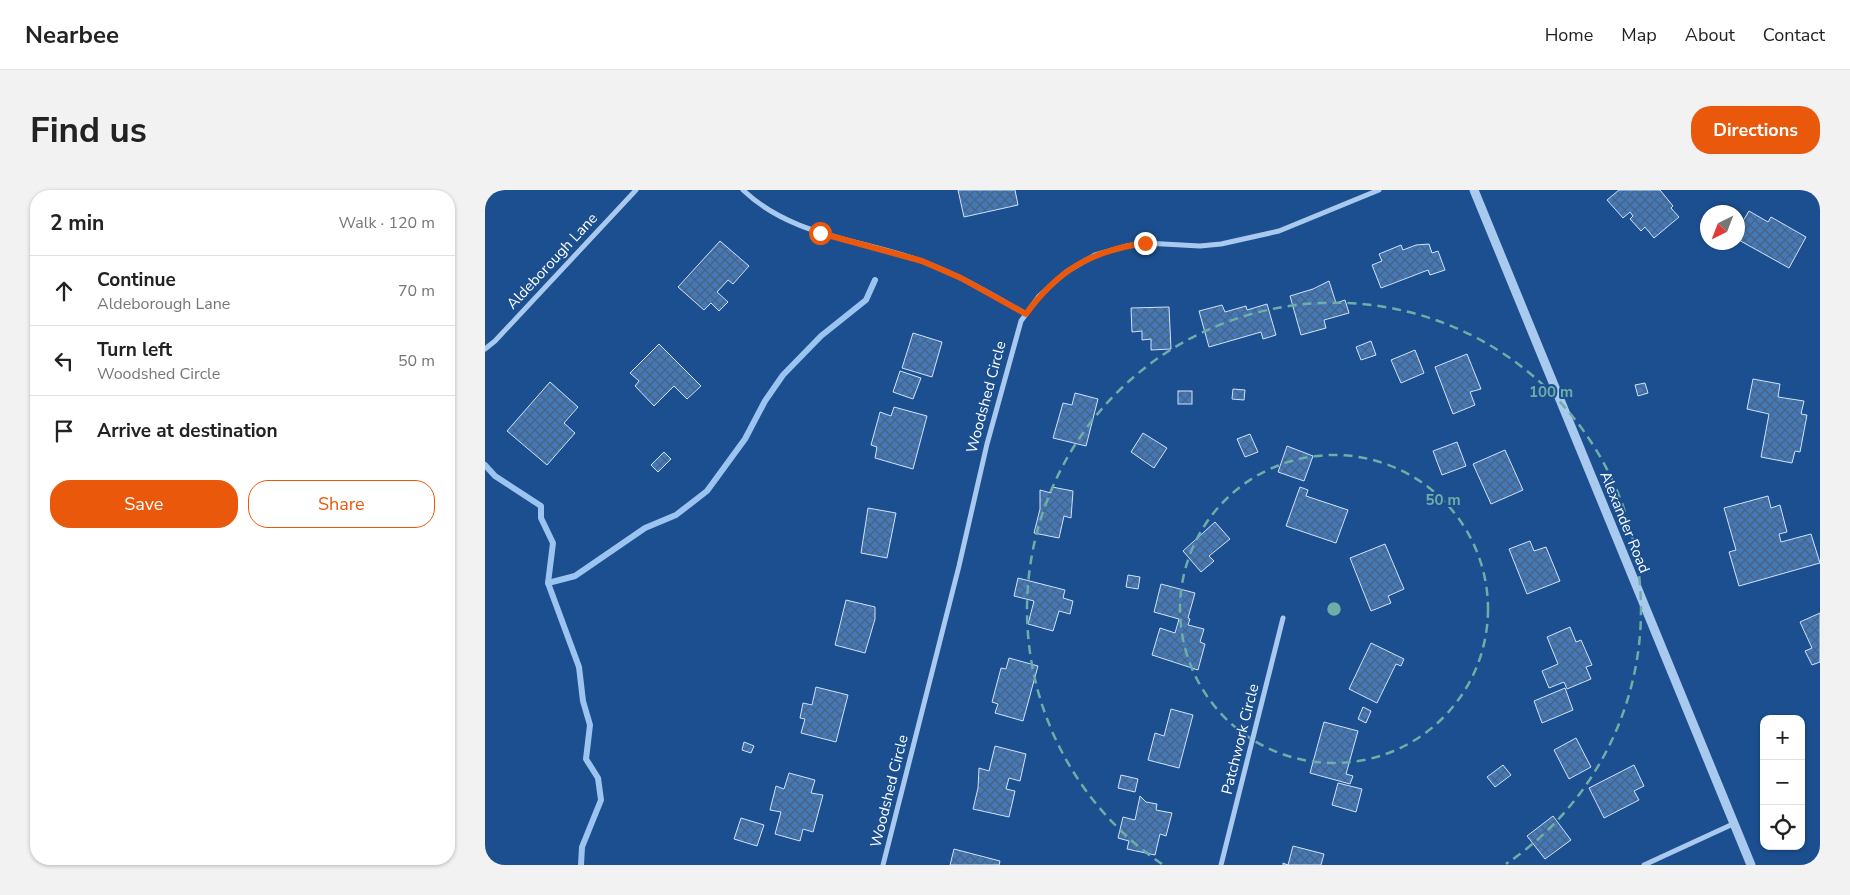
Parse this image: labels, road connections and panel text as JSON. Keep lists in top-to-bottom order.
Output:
{
  "streets": {
    "street": [
      "Aldeborough Lane",
      "Woodshed Circle",
      "Alexander Road",
      "Patchwork Circle"
    ]
  },
  "north": "bottom left",
  "page": {
    "header": "Nearbee",
    "nav": [
      "Home",
      "Map",
      "About",
      "Contact"
    ],
    "buttons": [
      "Directions",
      ["Save", "Share"]
    ],
    "title": "Find us",
    "heading": ["2 min", "Walk · 120 m"],
    "list": [
      ["Continue", "Aldeborough Lane", "70 m"],
      ["Turn left", "Woodshed Circle", "50 m"],
      "Arrive at destination"
    ],
    "map_buttons": ["+", "−"]
  },
  "rings": ["100 m", "50 m"]
}
